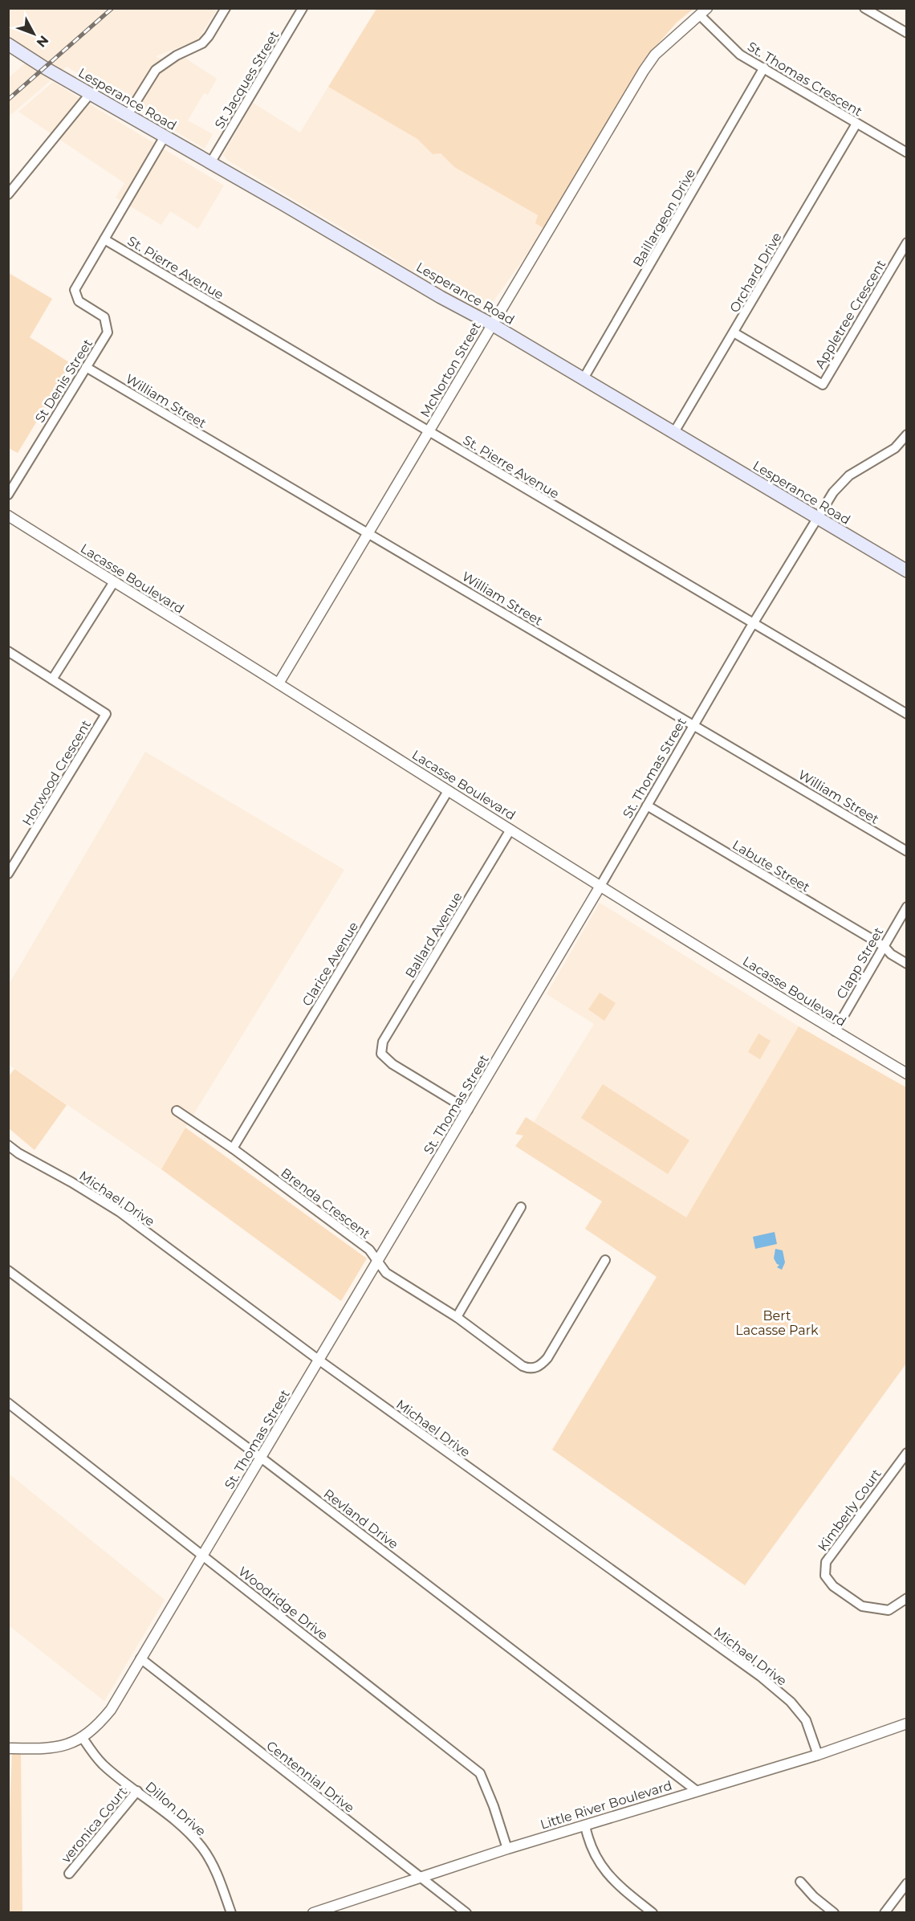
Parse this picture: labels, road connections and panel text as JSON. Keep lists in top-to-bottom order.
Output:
{
  "streets": {
    "main road": ["Lesperance Road"],
    "street": [
      "St. Thomas Crescent",
      "St Jacques Street",
      "Baillargeon Drive",
      "St. Pierre Avenue",
      "Orchard Drive",
      "Appletree Crescent",
      "McNorton Street",
      "St Denis Street",
      "William Street",
      "Lacasse Boulevard",
      "St. Thomas Street",
      "Horwood Crescent",
      "Labute Street",
      "Ballard Avenue",
      "Clapp Street",
      "Clarice Avenue",
      "Michael Drive",
      "Brenda Crescent",
      "Kimberly Court",
      "Revland Drive",
      "Woodridge Drive",
      "Centennial Drive",
      "Little River Boulevard",
      "Dillon Drive",
      "veronica Court"
    ]
  },
  "crossings": [
    ["St. Thomas Crescent", "Baillargeon Drive"],
    ["St. Thomas Crescent", "Orchard Drive"],
    ["St. Thomas Crescent", "McNorton Street"],
    ["St Jacques Street", "Lesperance Road"],
    ["Lesperance Road", "Baillargeon Drive"],
    ["Lesperance Road", "Orchard Drive"],
    ["Lesperance Road", "McNorton Street"],
    ["Lesperance Road", "St Denis Street"],
    ["Lesperance Road", "St. Thomas Street"],
    ["St. Pierre Avenue", "McNorton Street"],
    ["St. Pierre Avenue", "St Denis Street"],
    ["St. Pierre Avenue", "St. Thomas Street"],
    ["Orchard Drive", "Appletree Crescent"],
    ["McNorton Street", "William Street"],
    ["McNorton Street", "Lacasse Boulevard"],
    ["St Denis Street", "William Street"],
    ["William Street", "St. Thomas Street"],
    ["Lacasse Boulevard", "St. Thomas Street"],
    ["Lacasse Boulevard", "Ballard Avenue"],
    ["Lacasse Boulevard", "Clapp Street"],
    ["Lacasse Boulevard", "Clarice Avenue"],
    ["St. Thomas Street", "Labute Street"],
    ["St. Thomas Street", "Ballard Avenue"],
    ["St. Thomas Street", "Michael Drive"],
    ["St. Thomas Street", "Brenda Crescent"],
    ["St. Thomas Street", "Revland Drive"],
    ["St. Thomas Street", "Woodridge Drive"],
    ["St. Thomas Street", "Centennial Drive"],
    ["St. Thomas Street", "Dillon Drive"],
    ["Labute Street", "Clapp Street"],
    ["Clarice Avenue", "Brenda Crescent"],
    ["Michael Drive", "Little River Boulevard"],
    ["Revland Drive", "Little River Boulevard"],
    ["Woodridge Drive", "Little River Boulevard"],
    ["Centennial Drive", "Little River Boulevard"],
    ["Dillon Drive", "veronica Court"]
  ],
  "parks": ["Bert Lacasse Park"],
  "north": "bottom right"
}
